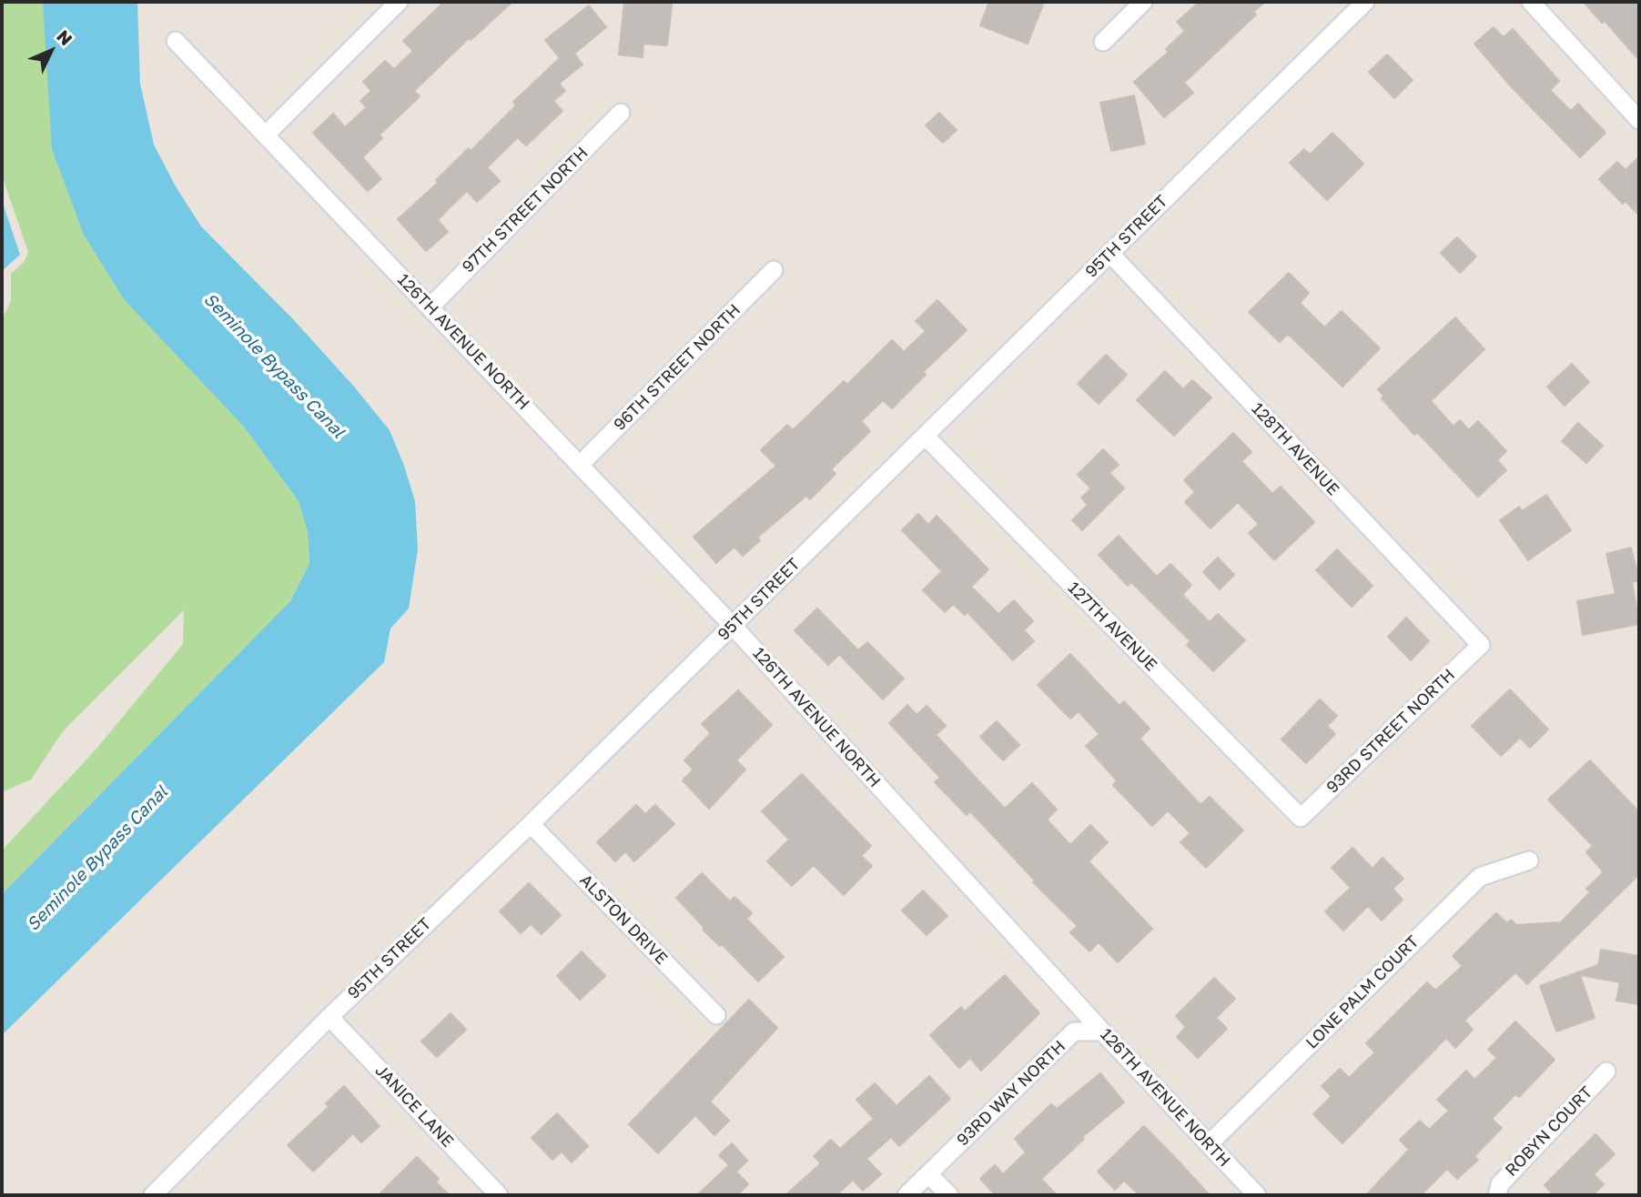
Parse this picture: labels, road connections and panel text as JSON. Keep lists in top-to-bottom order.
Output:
{
  "streets": {
    "street": [
      "97TH STREET NORTH",
      "95TH STREET",
      "126TH AVENUE NORTH",
      "96TH STREET NORTH",
      "128TH AVENUE",
      "127TH AVENUE",
      "93RD STREET NORTH",
      "ALSTON DRIVE",
      "LONE PALM COURT",
      "93RD WAY NORTH",
      "JANICE LANE",
      "ROBYN COURT"
    ]
  },
  "crossings": [
    ["97TH STREET NORTH", "126TH AVENUE NORTH"],
    ["95TH STREET", "126TH AVENUE NORTH"],
    ["95TH STREET", "128TH AVENUE"],
    ["95TH STREET", "127TH AVENUE"],
    ["95TH STREET", "ALSTON DRIVE"],
    ["95TH STREET", "JANICE LANE"],
    ["126TH AVENUE NORTH", "96TH STREET NORTH"],
    ["126TH AVENUE NORTH", "LONE PALM COURT"],
    ["126TH AVENUE NORTH", "93RD WAY NORTH"],
    ["128TH AVENUE", "93RD STREET NORTH"],
    ["127TH AVENUE", "93RD STREET NORTH"]
  ],
  "water": ["Seminole Bypass Canal"],
  "north": "top right"
}
